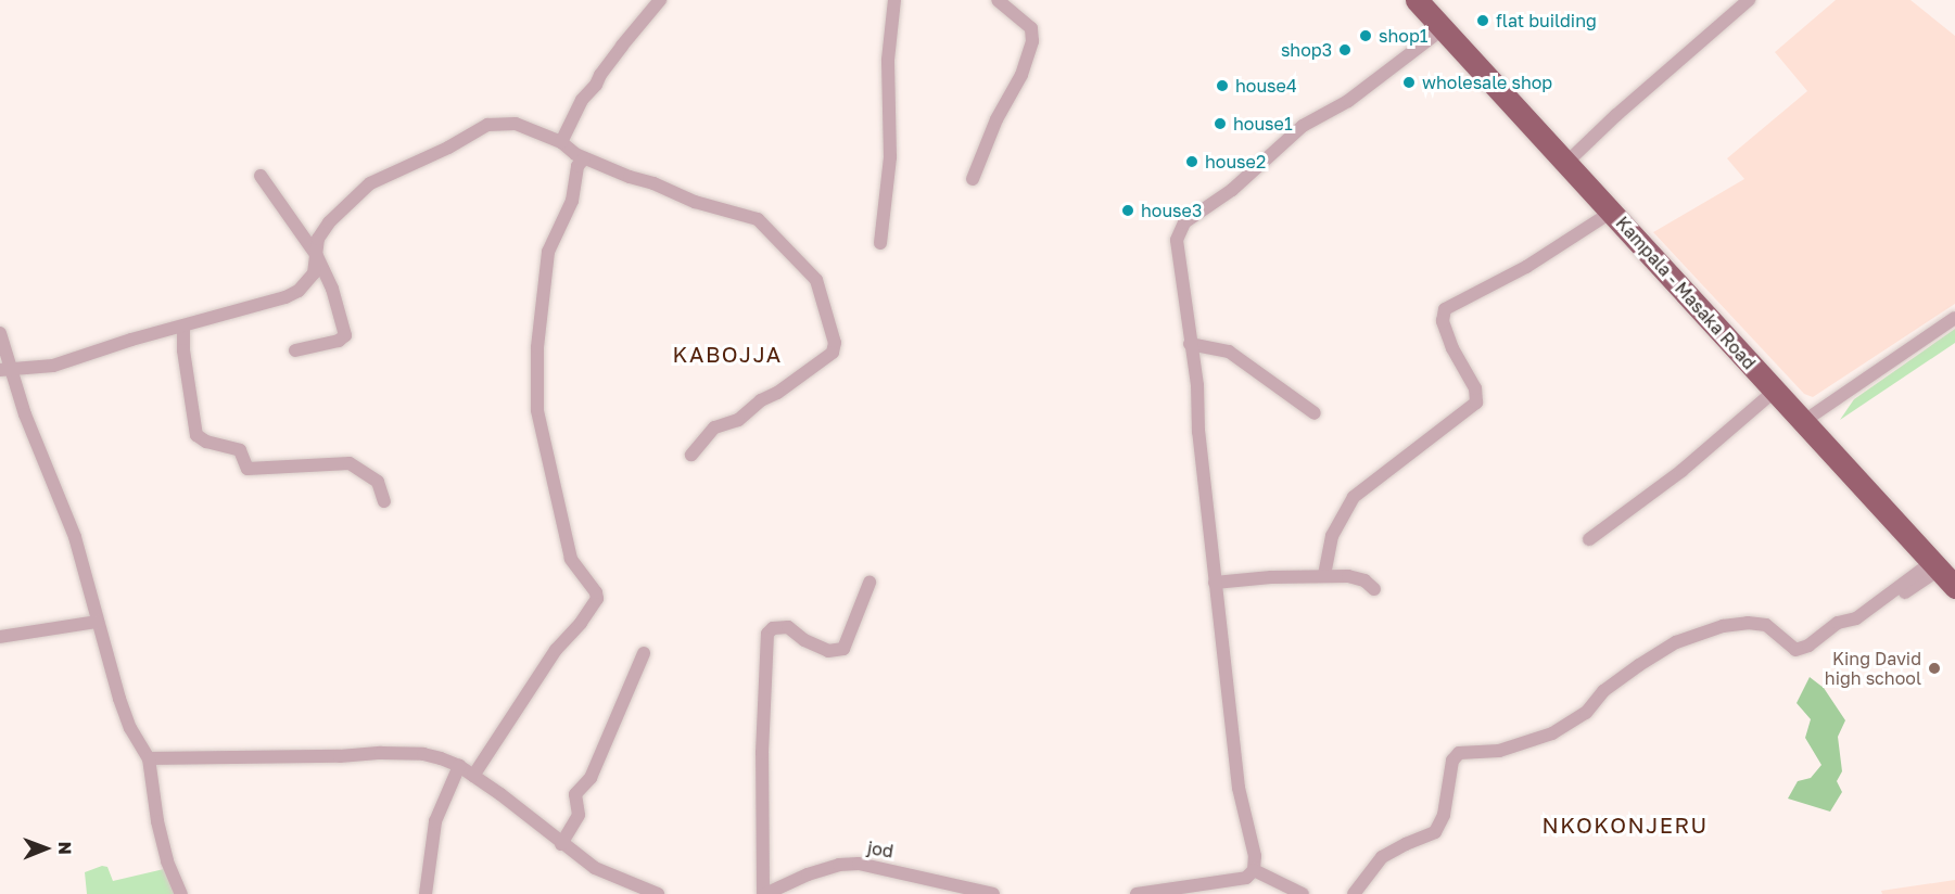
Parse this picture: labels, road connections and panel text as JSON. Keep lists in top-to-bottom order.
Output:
{
  "streets": {
    "highway": ["Kampala - Masaka Road"],
    "street": ["jod"]
  },
  "districts": ["KABOJJA", "NKOKONJERU"],
  "places": [
    "flat building",
    "shop1",
    "shop3",
    "wholesale shop",
    "house4",
    "house1",
    "house2",
    "house3",
    "King David high school"
  ],
  "north": "right"
}
